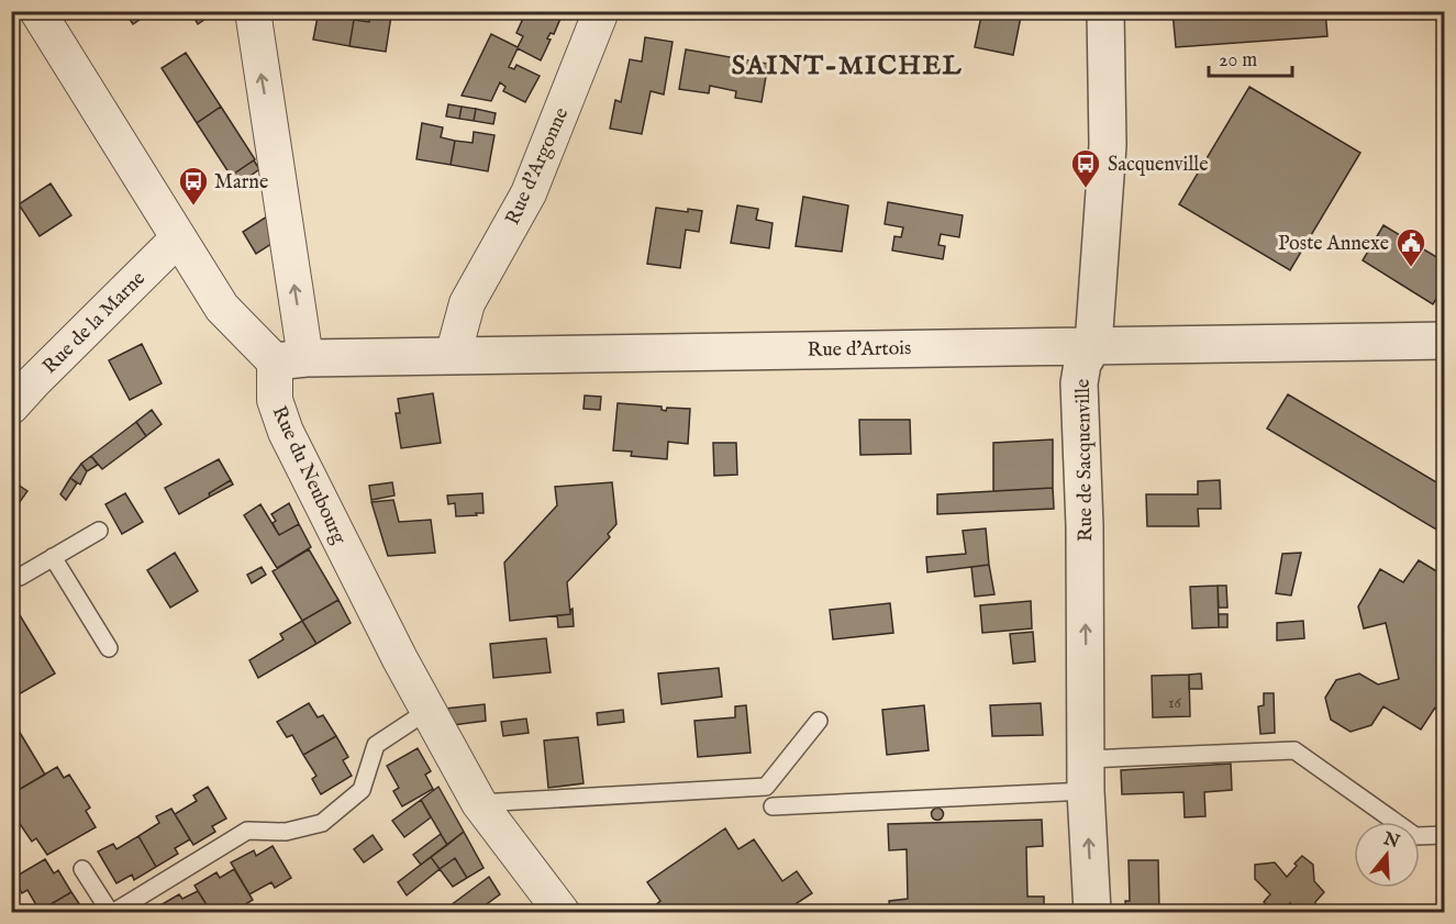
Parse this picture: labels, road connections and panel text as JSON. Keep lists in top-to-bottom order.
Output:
{
  "streets": {
    "street": [
      "Rue d'Argonne",
      "Rue de la Marne",
      "Rue d'Artois",
      "Rue de Sacquenville",
      "Rue du Neubourg"
    ]
  },
  "crossings": [
    ["Rue d'Argonne", "Rue d'Artois"],
    ["Rue d'Artois", "Rue de Sacquenville"],
    ["Rue d'Artois", "Rue du Neubourg"]
  ],
  "one_way": ["Rue de Sacquenville"],
  "districts": ["SAINT-MICHEL"],
  "places": {
    "bus stop": ["Sacquenville", "Marne"],
    "public building": ["Poste Annexe"]
  },
  "house_numbers": ["16"],
  "scale_bar": "20 m",
  "north": "top"
}
